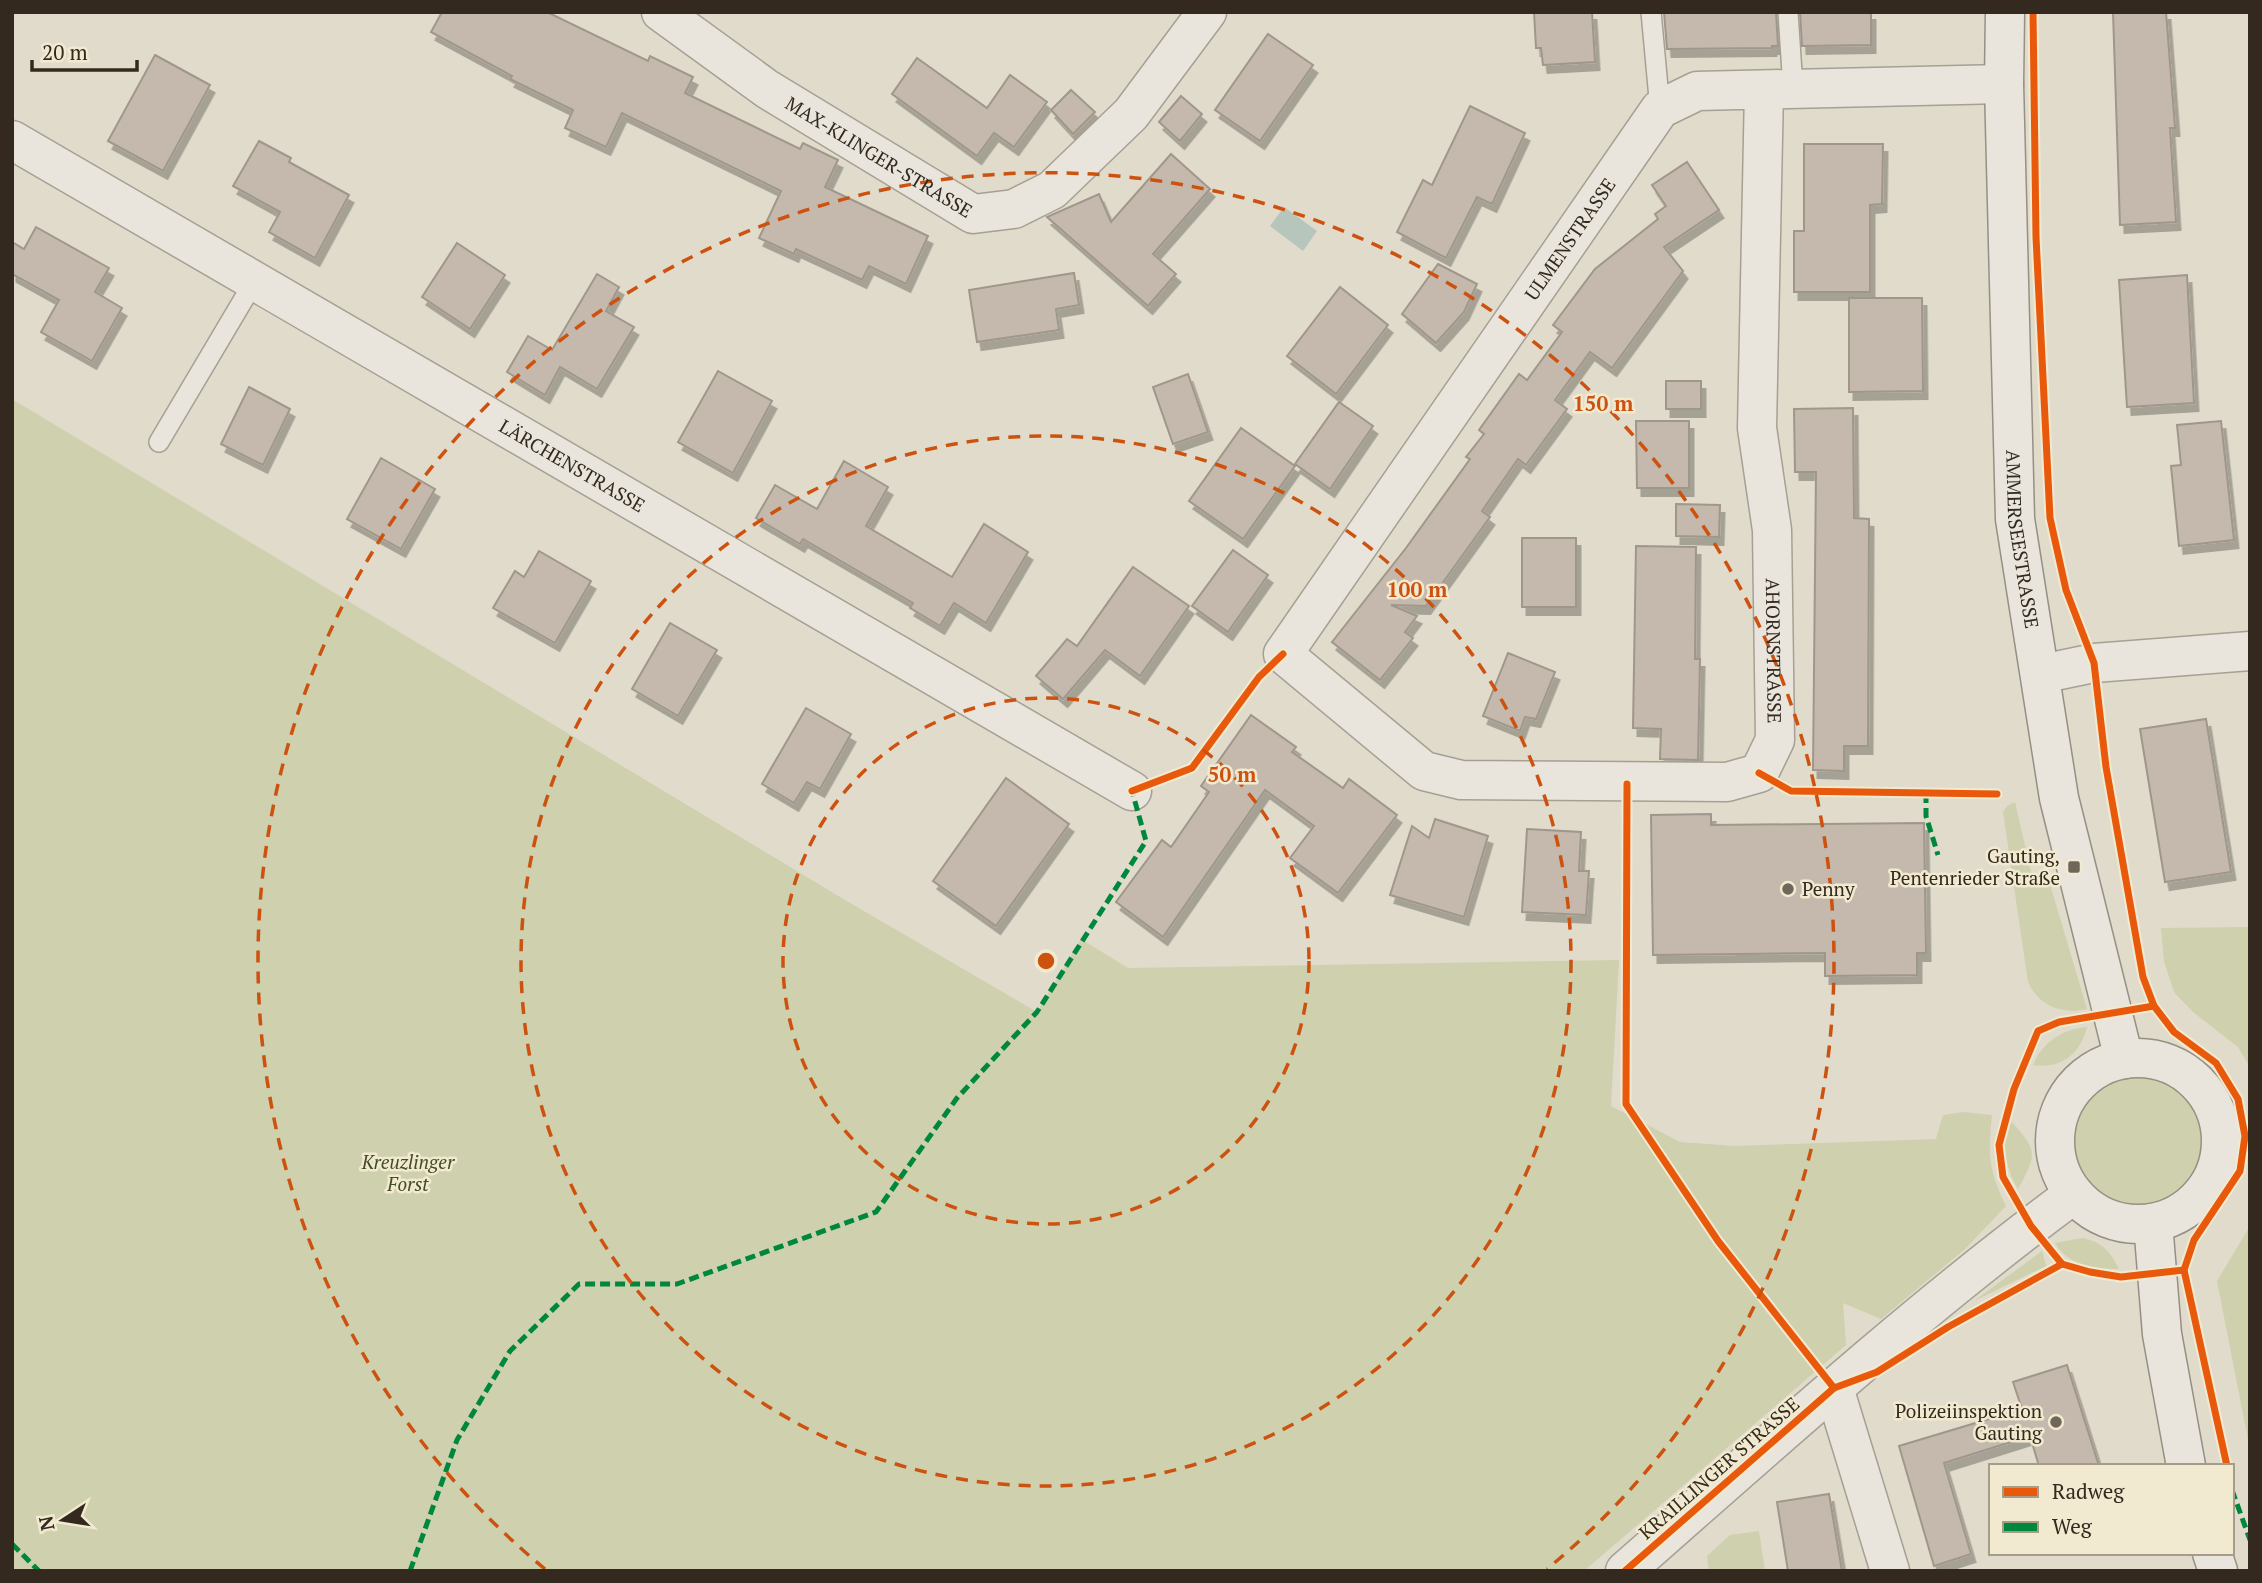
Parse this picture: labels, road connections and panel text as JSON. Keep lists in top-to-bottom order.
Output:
{
  "streets": {
    "street": [
      "MAX-KLINGER-STRASSE",
      "ULMENSTRASSE",
      "LÄRCHENSTRASSE",
      "AMMERSEESTRASSE",
      "AHORNSTRASSE",
      "KRAILLINGER STRASSE"
    ]
  },
  "crossings": [
    ["ULMENSTRASSE", "AMMERSEESTRASSE"],
    ["ULMENSTRASSE", "AHORNSTRASSE"],
    ["AMMERSEESTRASSE", "KRAILLINGER STRASSE"]
  ],
  "parks": ["Kreuzlinger Forst"],
  "places": {
    "transit": ["Gauting, Pentenrieder Straße"],
    "other": ["Penny", "Polizeiinspektion Gauting"]
  },
  "legend": ["Radweg", "Weg"],
  "scale_bar": "20 m",
  "north": "left",
  "rings": ["150 m", "100 m", "50 m"]
}
